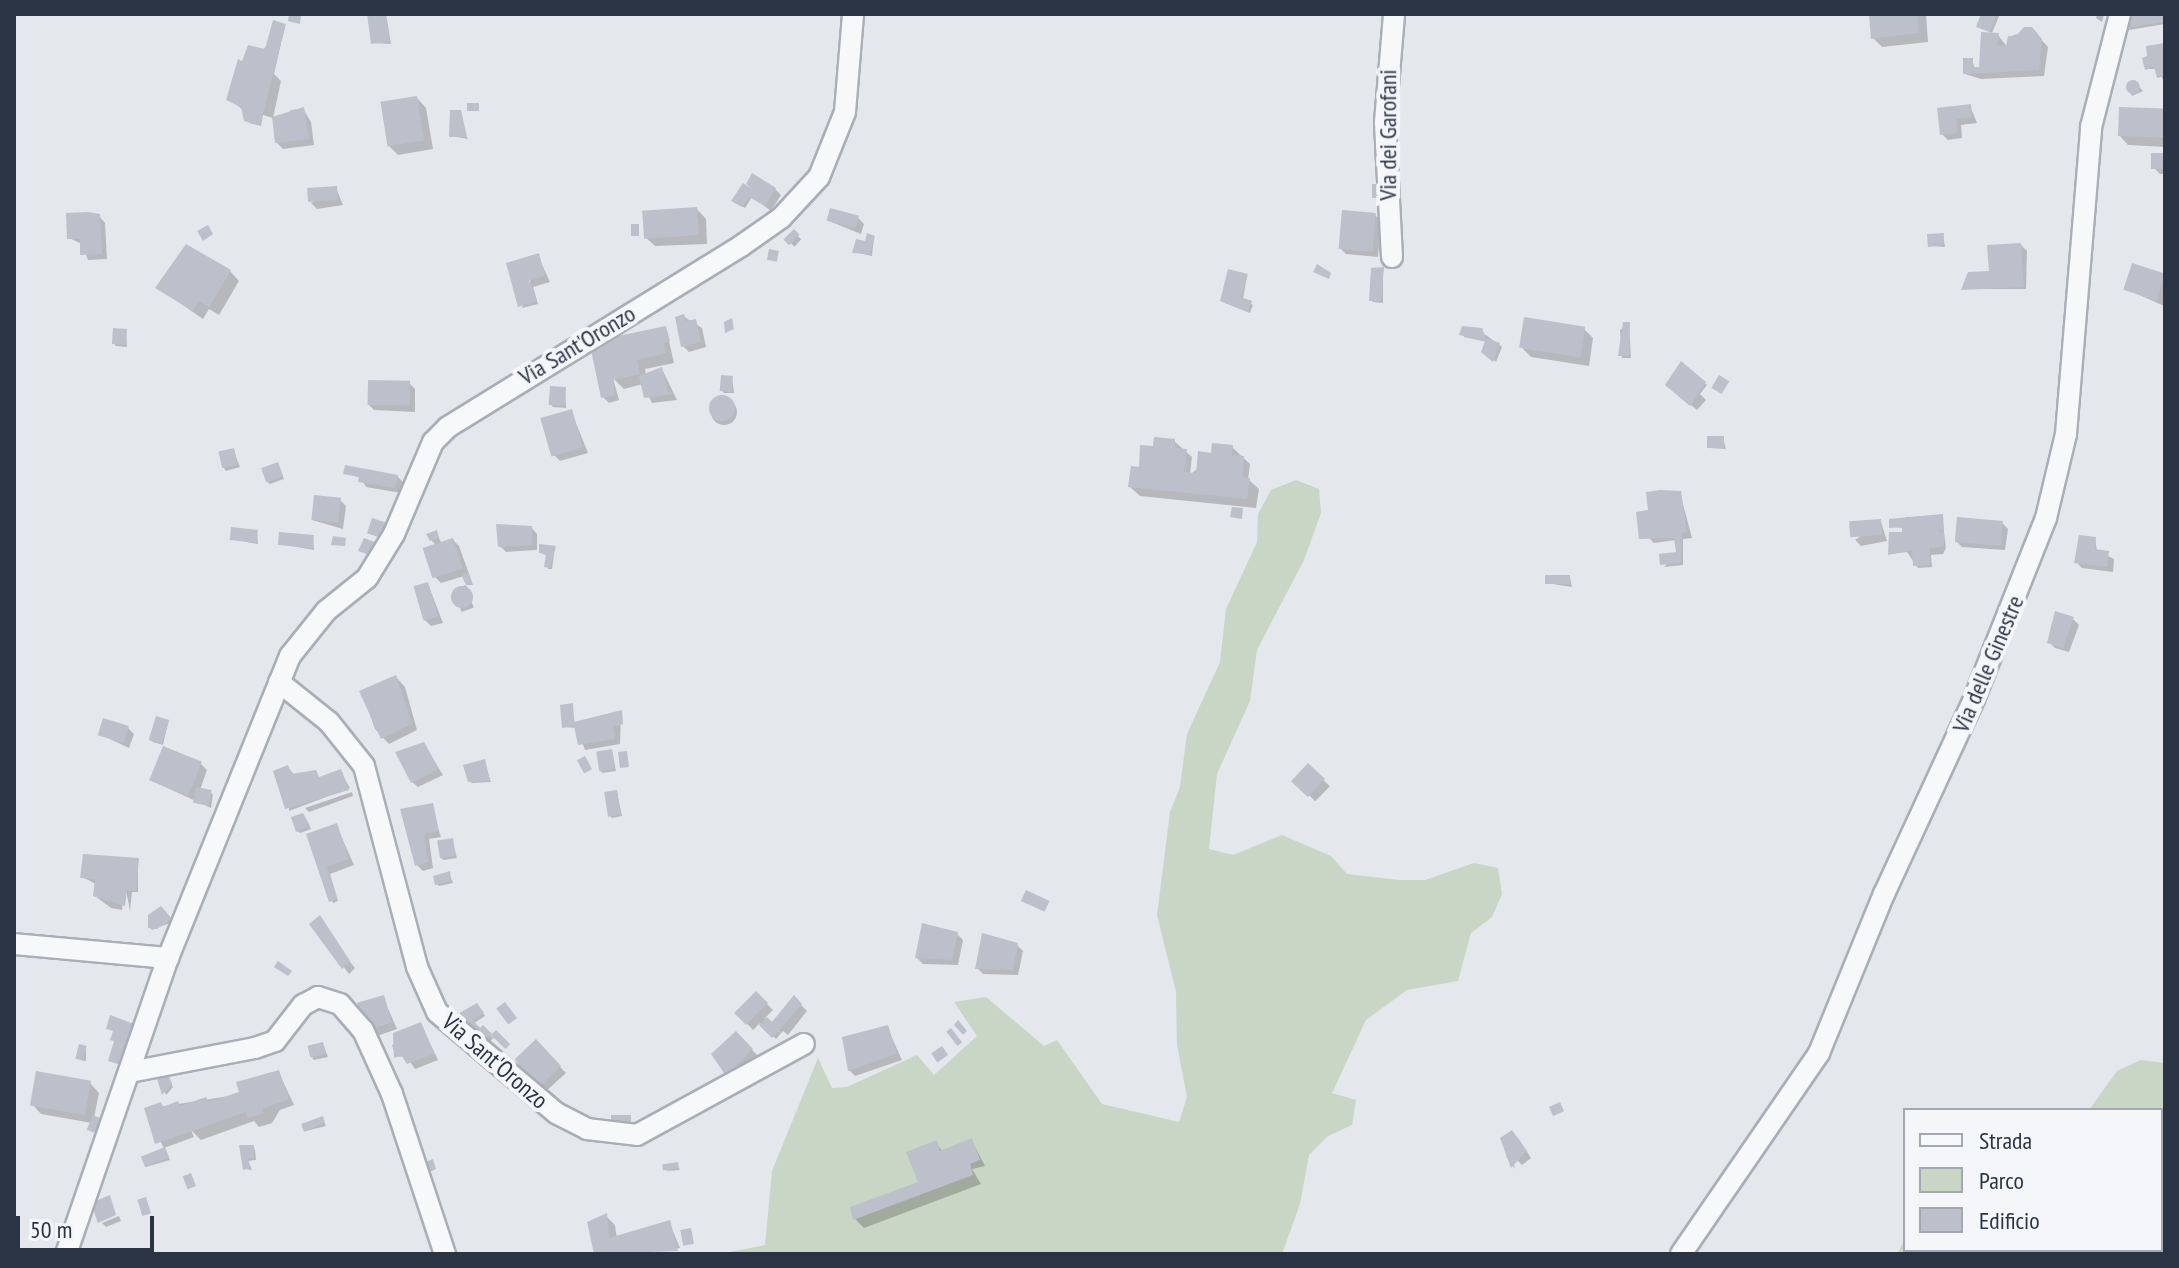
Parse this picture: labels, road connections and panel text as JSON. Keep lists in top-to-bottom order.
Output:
{
  "streets": {
    "street": ["Via dei Garofani", "Via Sant'Oronzo", "Via delle Ginestre"]
  },
  "legend": ["Strada", "Parco", "Edificio"],
  "scale_bar": "50 m"
}
